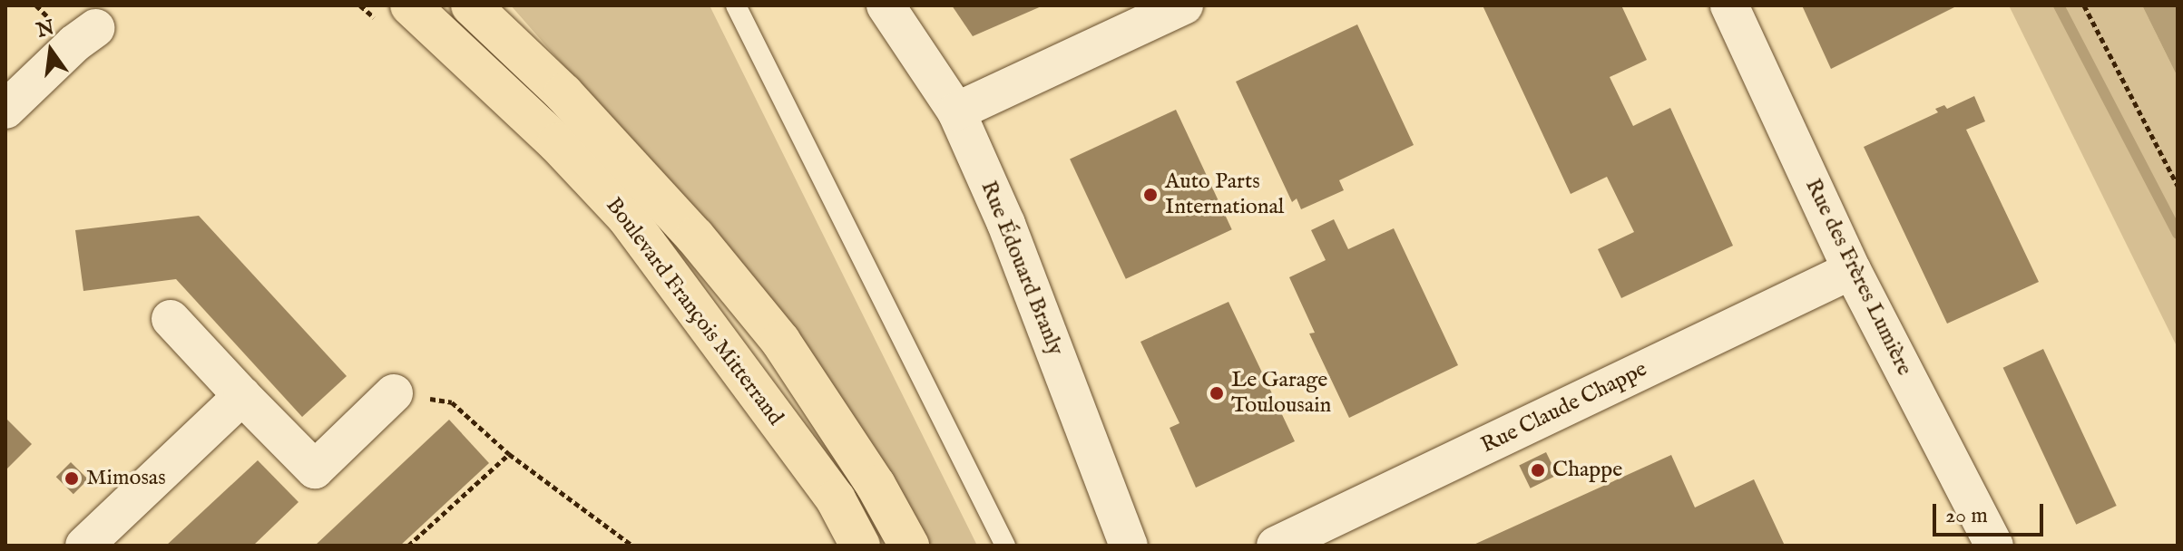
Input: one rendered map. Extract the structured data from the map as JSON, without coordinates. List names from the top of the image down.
{
  "streets": {
    "main road": ["Boulevard François Mitterrand"],
    "street": ["Rue Édouard Branly", "Rue des Frères Lumière", "Rue Claude Chappe"]
  },
  "crossings": [
    ["Rue des Frères Lumière", "Rue Claude Chappe"]
  ],
  "places": [
    "Auto Parts International",
    "Le Garage Toulousain",
    "Chappe",
    "Mimosas"
  ],
  "scale_bar": "20 m",
  "north": "top"
}
